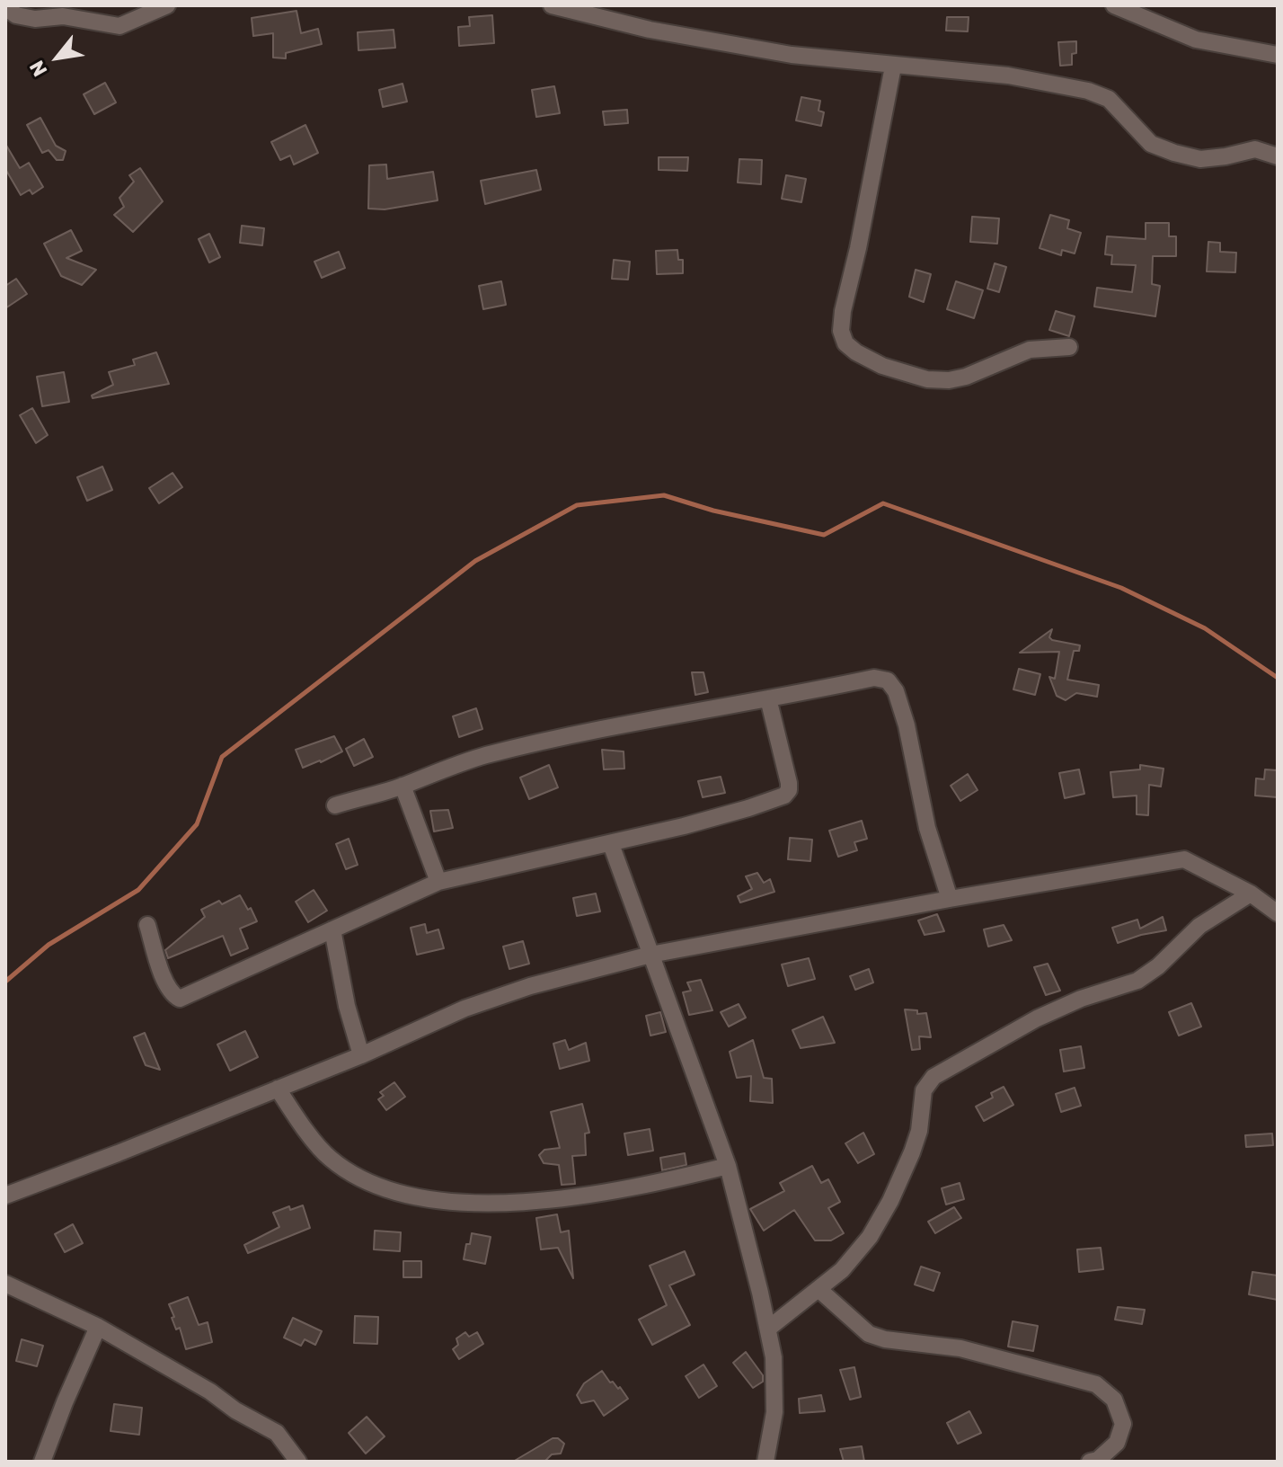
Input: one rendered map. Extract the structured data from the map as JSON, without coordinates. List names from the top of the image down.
{
  "north": "bottom left"
}
